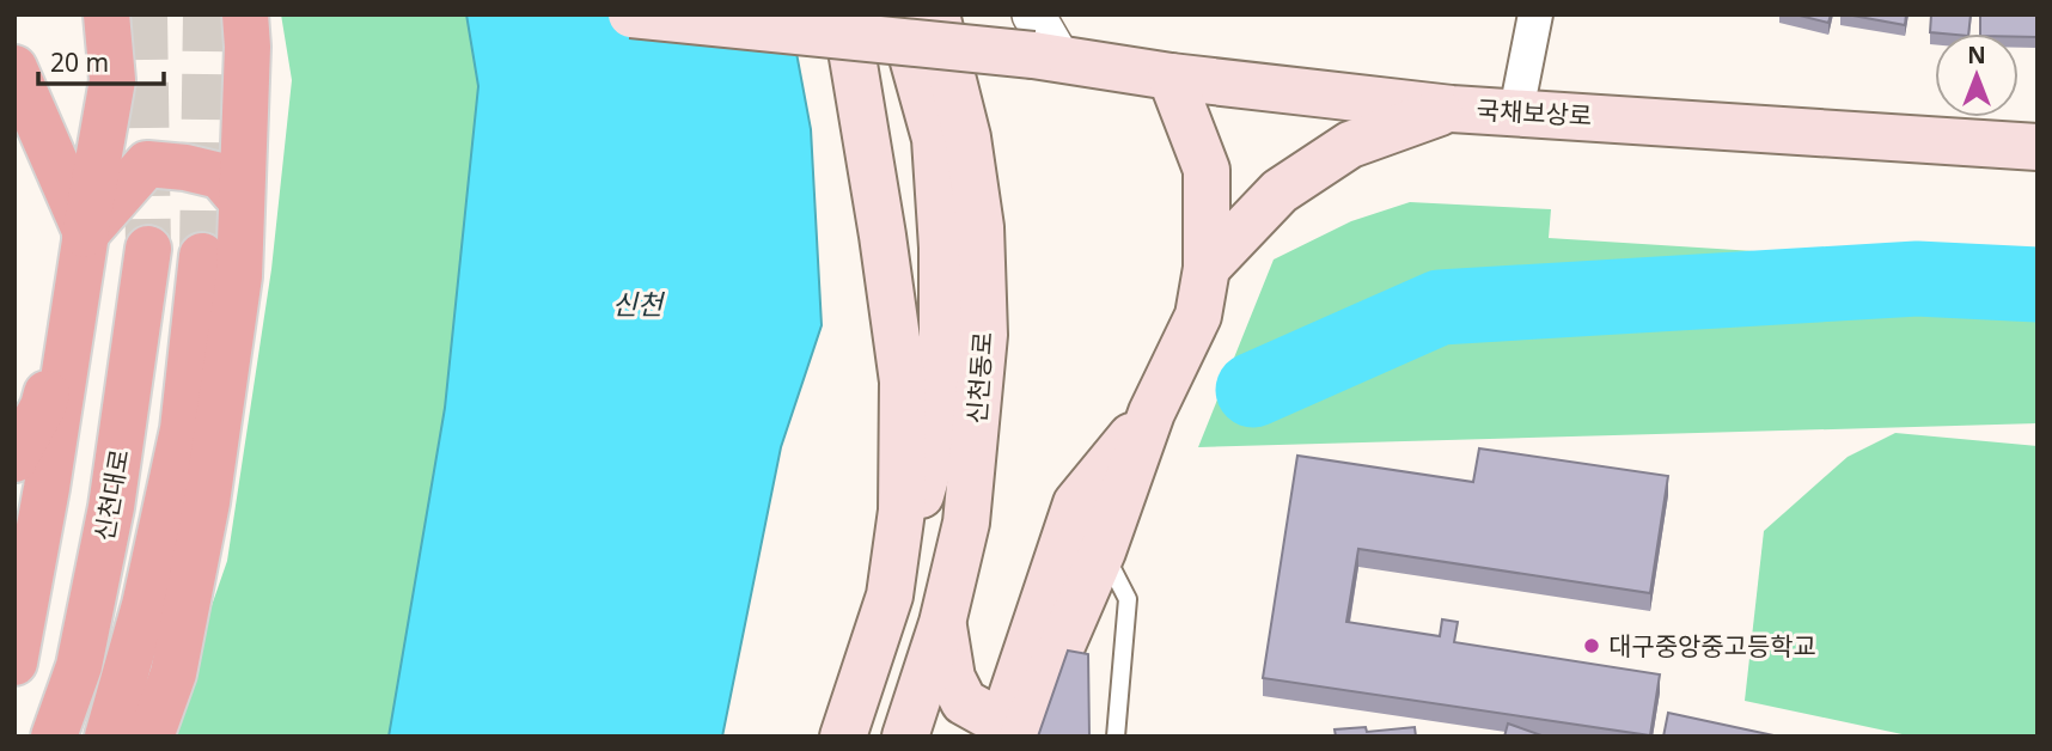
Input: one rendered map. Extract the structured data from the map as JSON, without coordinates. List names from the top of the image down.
{
  "streets": {
    "highway": ["신천대로"],
    "main road": ["국채보상로", "신천동로"]
  },
  "water": ["신천"],
  "places": ["대구중앙중고등학교"],
  "scale_bar": "20 m",
  "north": "top"
}
